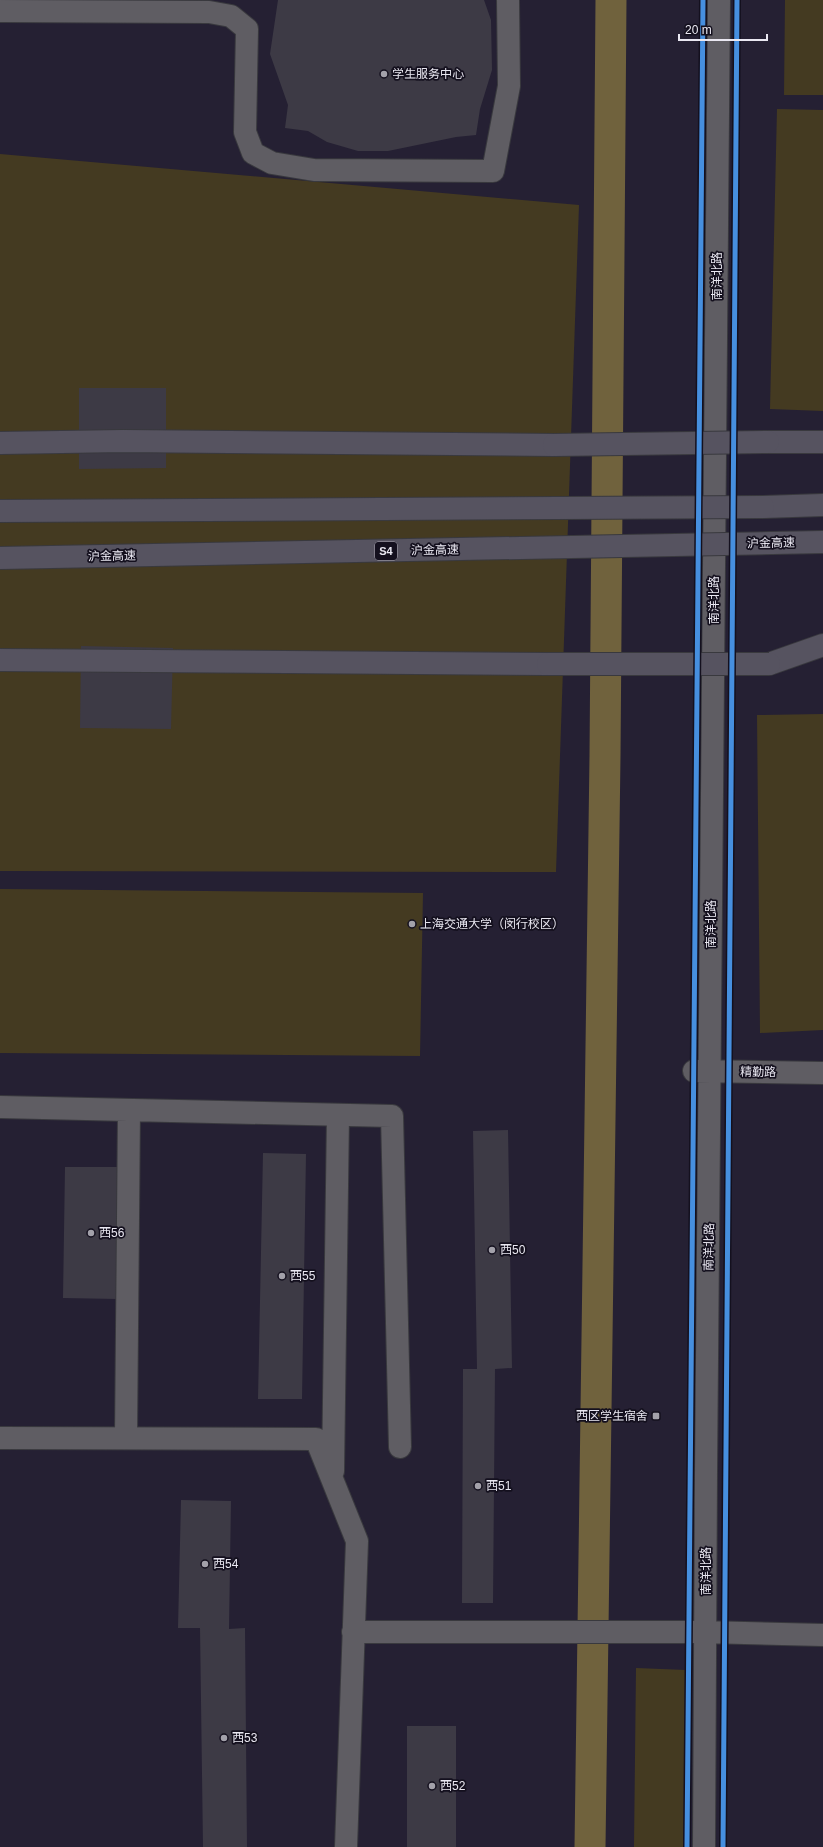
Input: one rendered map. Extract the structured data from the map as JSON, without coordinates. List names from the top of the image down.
{
  "streets": {
    "highway": ["沪金高速", "S4"],
    "lane": ["南洋北路", "精勤路"]
  },
  "crossings": [
    ["南洋北路", "精勤路"]
  ],
  "places": {
    "other": [
      "学生服务中心",
      "上海交通大学（闵行校区）",
      "西56",
      "西50",
      "西55",
      "西51",
      "西54",
      "西53",
      "西52"
    ],
    "transit": ["西区学生宿舍"]
  },
  "scale_bar": "20 m"
}
